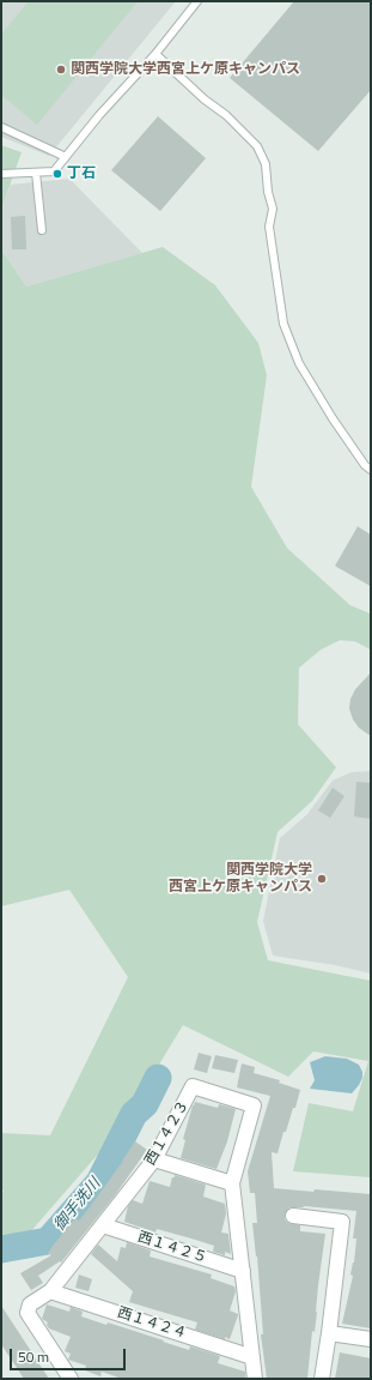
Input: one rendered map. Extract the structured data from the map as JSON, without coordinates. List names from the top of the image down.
{
  "streets": {
    "street": ["西１４２３", "西１４２５", "西１４２４"]
  },
  "crossings": [
    ["西１４２３", "西１４２５"],
    ["西１４２３", "西１４２４"]
  ],
  "water": ["御手洗川"],
  "places": ["関西学院大学西宮上ケ原キャンパス", "丁石", "関西学院大学 西宮上ケ原キャンパス"],
  "scale_bar": "50 m"
}
